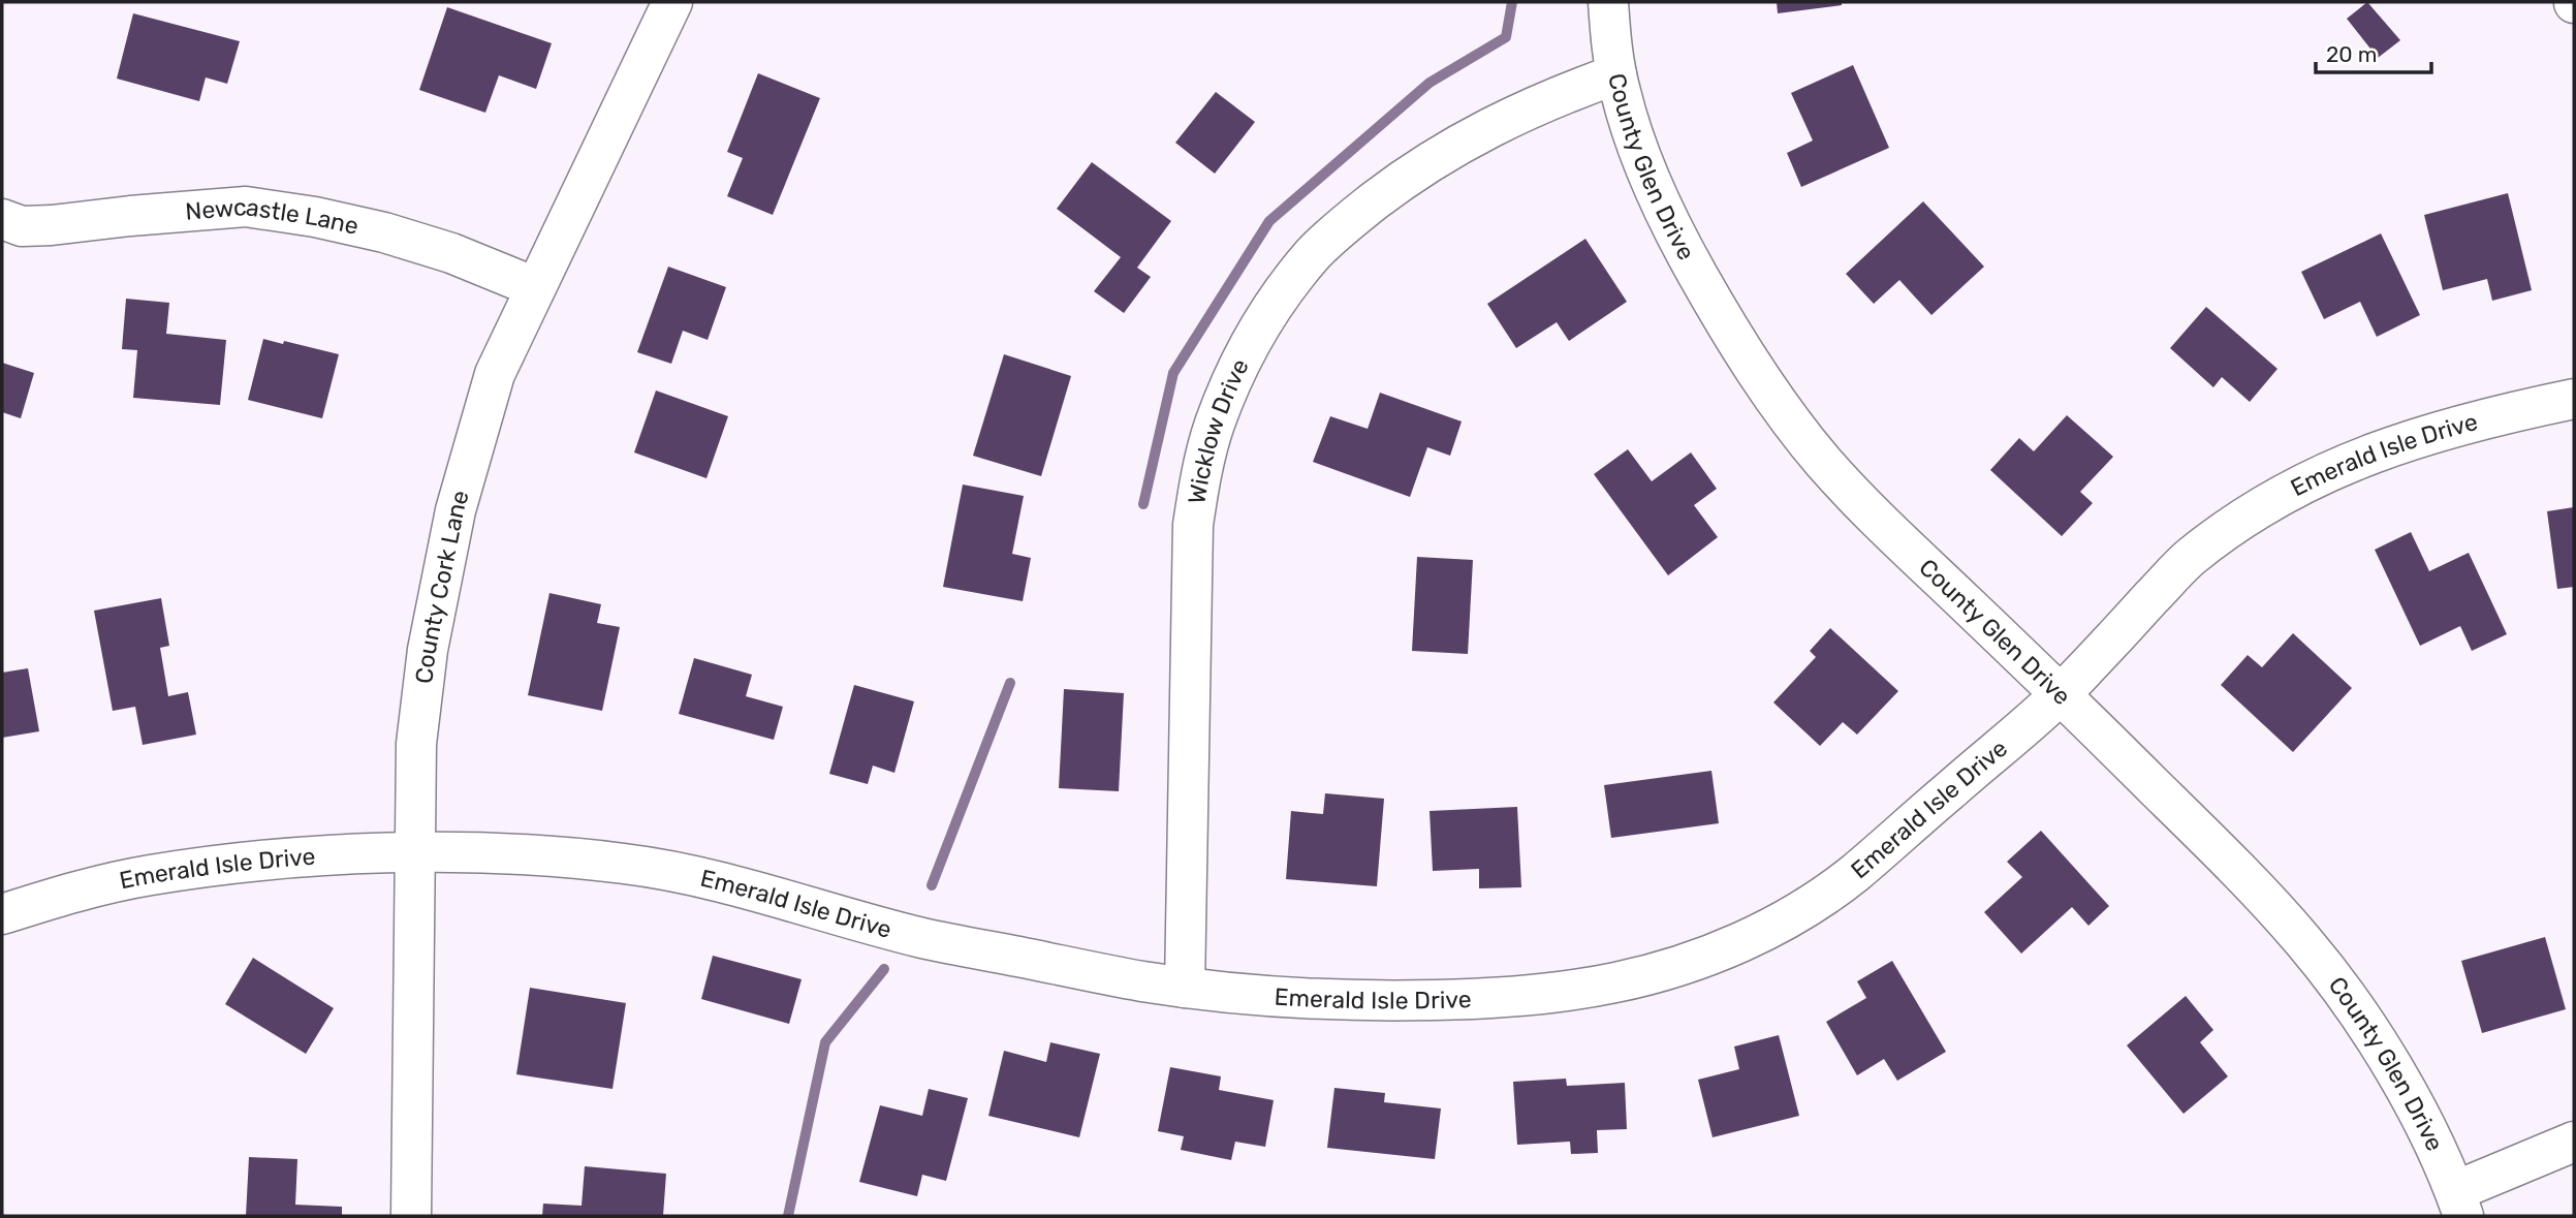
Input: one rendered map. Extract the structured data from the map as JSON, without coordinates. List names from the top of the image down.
{
  "streets": {
    "street": [
      "County Glen Drive",
      "Newcastle Lane",
      "Wicklow Drive",
      "Emerald Isle Drive",
      "County Cork Lane"
    ]
  },
  "crossings": [
    ["County Glen Drive", "Wicklow Drive"],
    ["County Glen Drive", "Emerald Isle Drive"],
    ["Newcastle Lane", "County Cork Lane"],
    ["Wicklow Drive", "Emerald Isle Drive"],
    ["Emerald Isle Drive", "County Cork Lane"]
  ],
  "scale_bar": "20 m"
}
